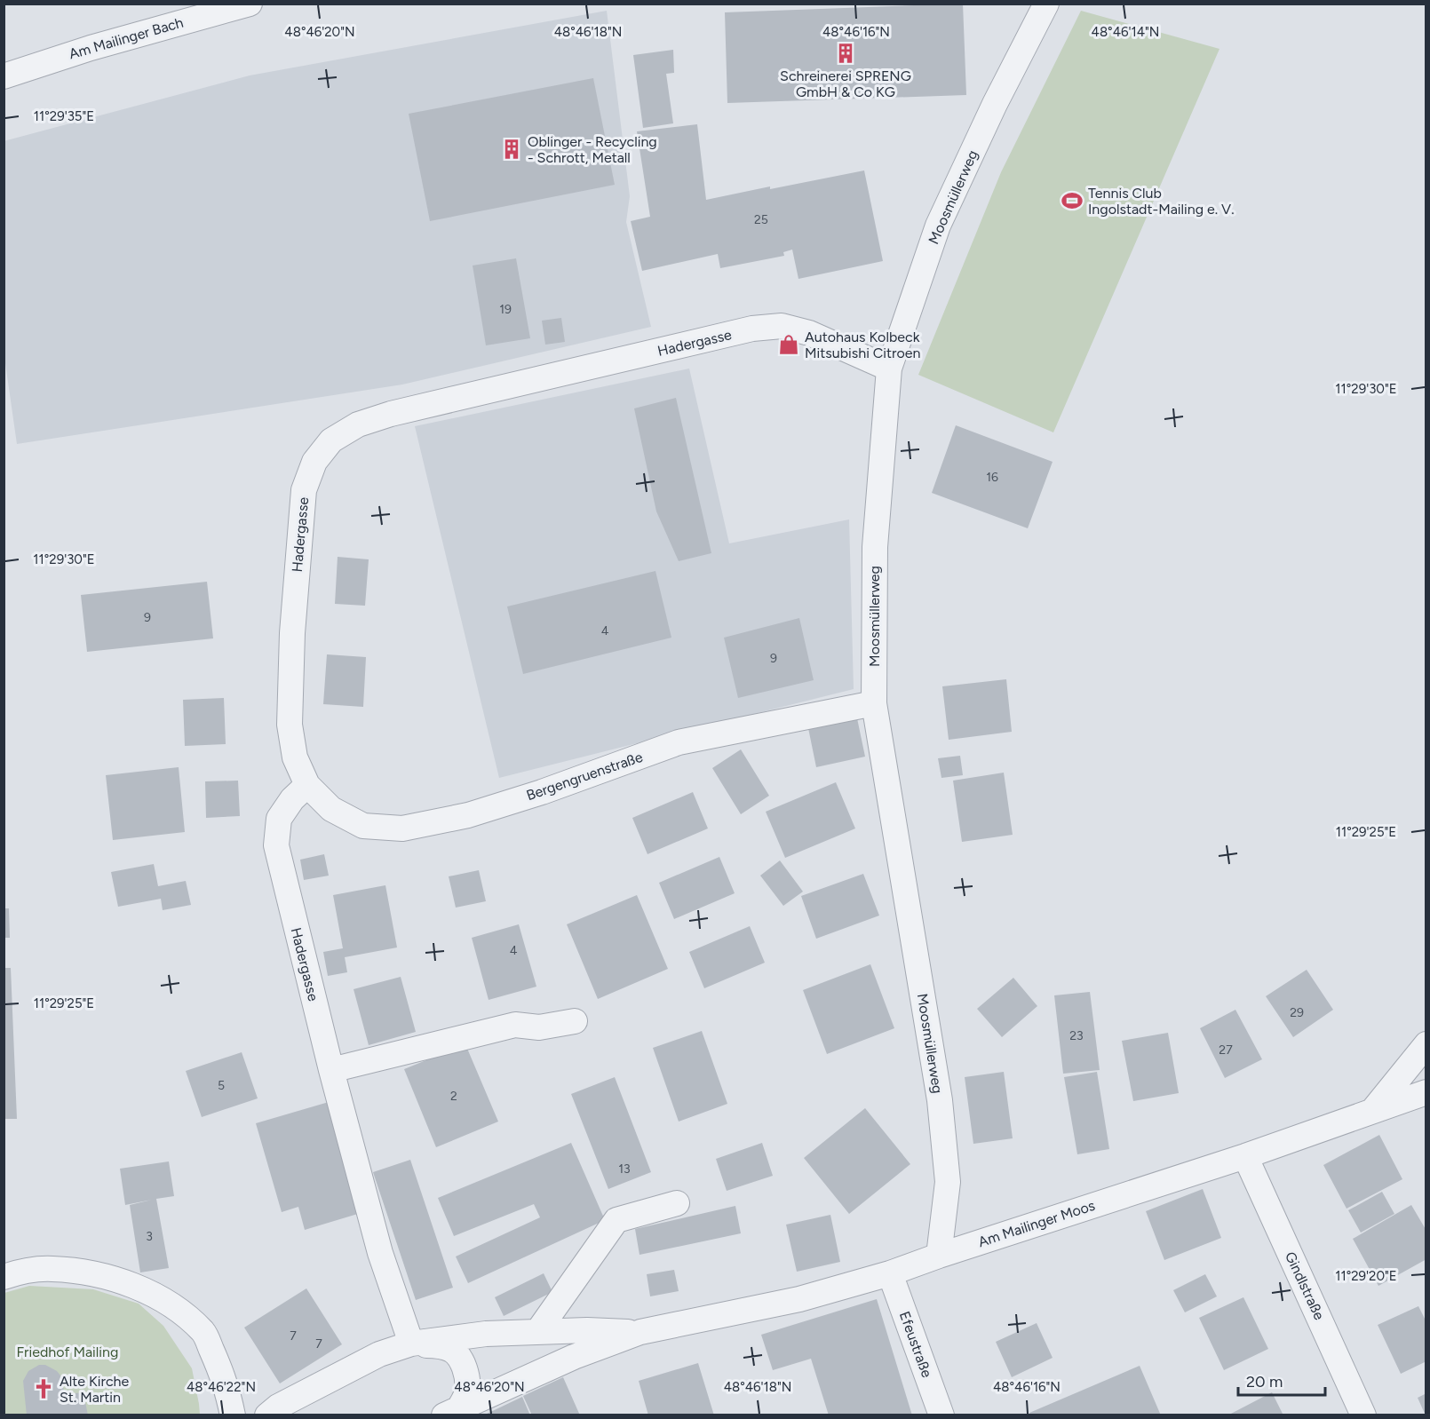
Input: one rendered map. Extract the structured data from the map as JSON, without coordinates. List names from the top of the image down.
{
  "streets": {
    "street": [
      "Am Mailinger Bach",
      "Moosmüllerweg",
      "Hadergasse",
      "Bergengruenstraße",
      "Am Mailinger Moos",
      "Gindlstraße",
      "Efeustraße"
    ]
  },
  "crossings": [
    ["Moosmüllerweg", "Hadergasse"],
    ["Moosmüllerweg", "Bergengruenstraße"],
    ["Moosmüllerweg", "Am Mailinger Moos"],
    ["Hadergasse", "Bergengruenstraße"],
    ["Hadergasse", "Am Mailinger Moos"],
    ["Am Mailinger Moos", "Gindlstraße"],
    ["Am Mailinger Moos", "Efeustraße"]
  ],
  "parks": ["Friedhof Mailing"],
  "places": {
    "building": ["Schreinerei SPRENG GmbH & Co KG", "Oblinger - Recycling - Schrott, Metall"],
    "sports": ["Tennis Club Ingolstadt-Mailing e. V."],
    "shop": ["Autohaus Kolbeck Mitsubishi Citroen"],
    "church": ["Alte Kirche St. Martin"]
  },
  "house_numbers": [
    "25",
    "19",
    "16",
    "9",
    "4",
    "9",
    "4",
    "29",
    "23",
    "27",
    "5",
    "2",
    "13",
    "3",
    "7",
    "7"
  ],
  "scale_bar": "20 m",
  "coordinates": [
    "48°46'20\"N",
    "48°46'18\"N",
    "48°46'16\"N",
    "48°46'14\"N",
    "11°29'35\"E",
    "11°29'30\"E",
    "11°29'25\"E",
    "11°29'20\"E",
    "48°46'22\"N"
  ]
}
